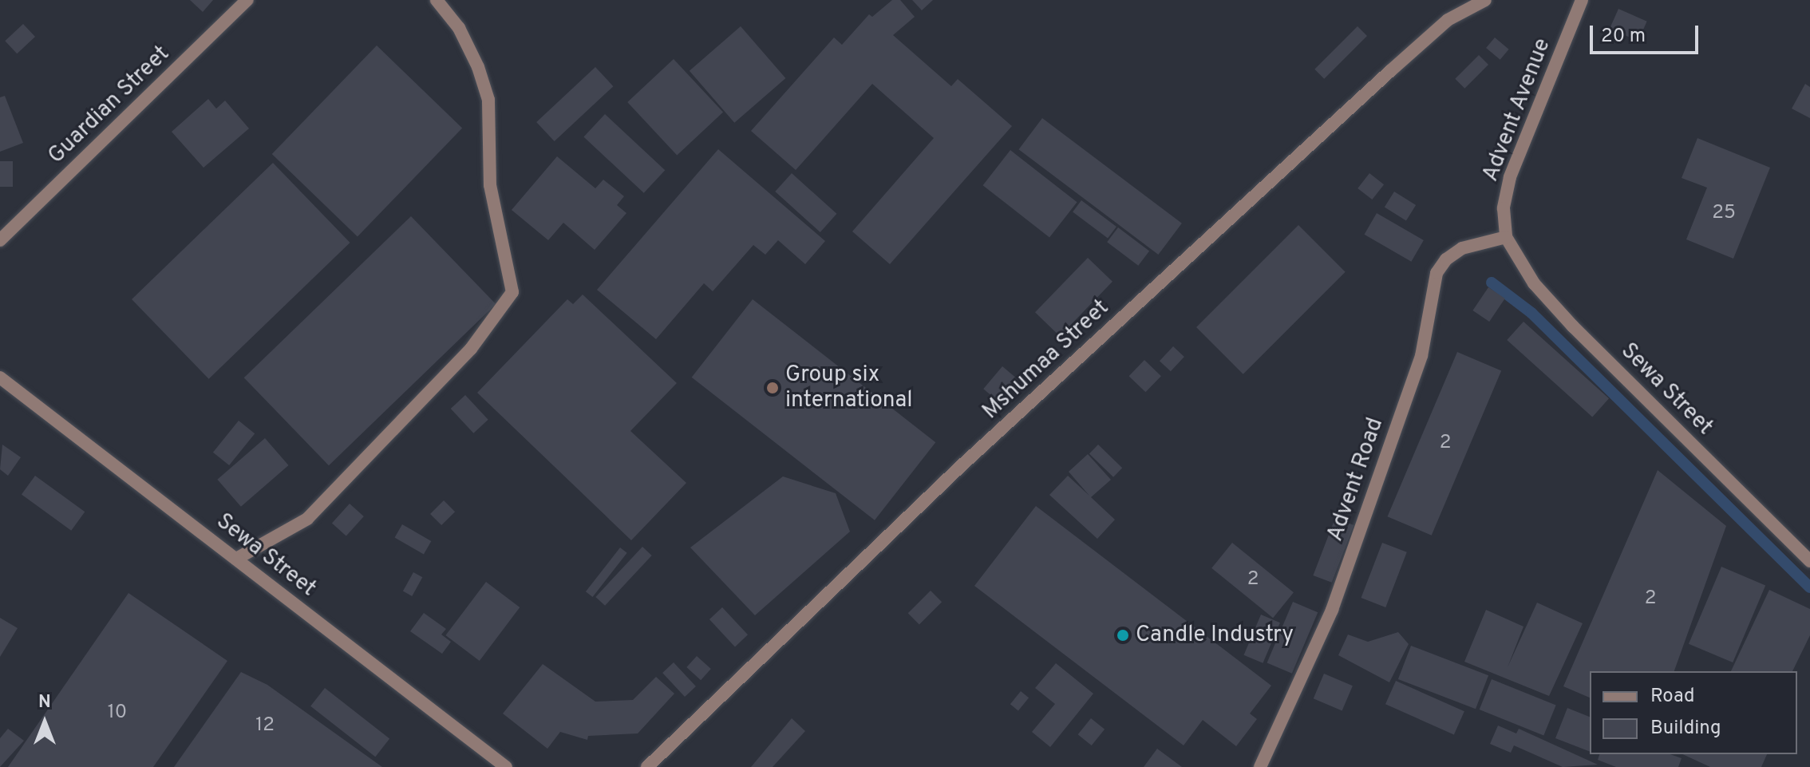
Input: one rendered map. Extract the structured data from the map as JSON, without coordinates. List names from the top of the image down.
{
  "streets": {
    "street": [
      "Guardian Street",
      "Advent Avenue",
      "Mshumaa Street",
      "Sewa Street",
      "Advent Road"
    ]
  },
  "crossings": [
    ["Advent Avenue", "Sewa Street"],
    ["Advent Avenue", "Advent Road"],
    ["Sewa Street", "Advent Road"]
  ],
  "places": ["Group six international", "Candle Industry"],
  "house_numbers": [
    "25",
    "2",
    "2",
    "2",
    "10",
    "12"
  ],
  "legend": ["Road", "Building"],
  "scale_bar": "20 m",
  "north": "top"
}
